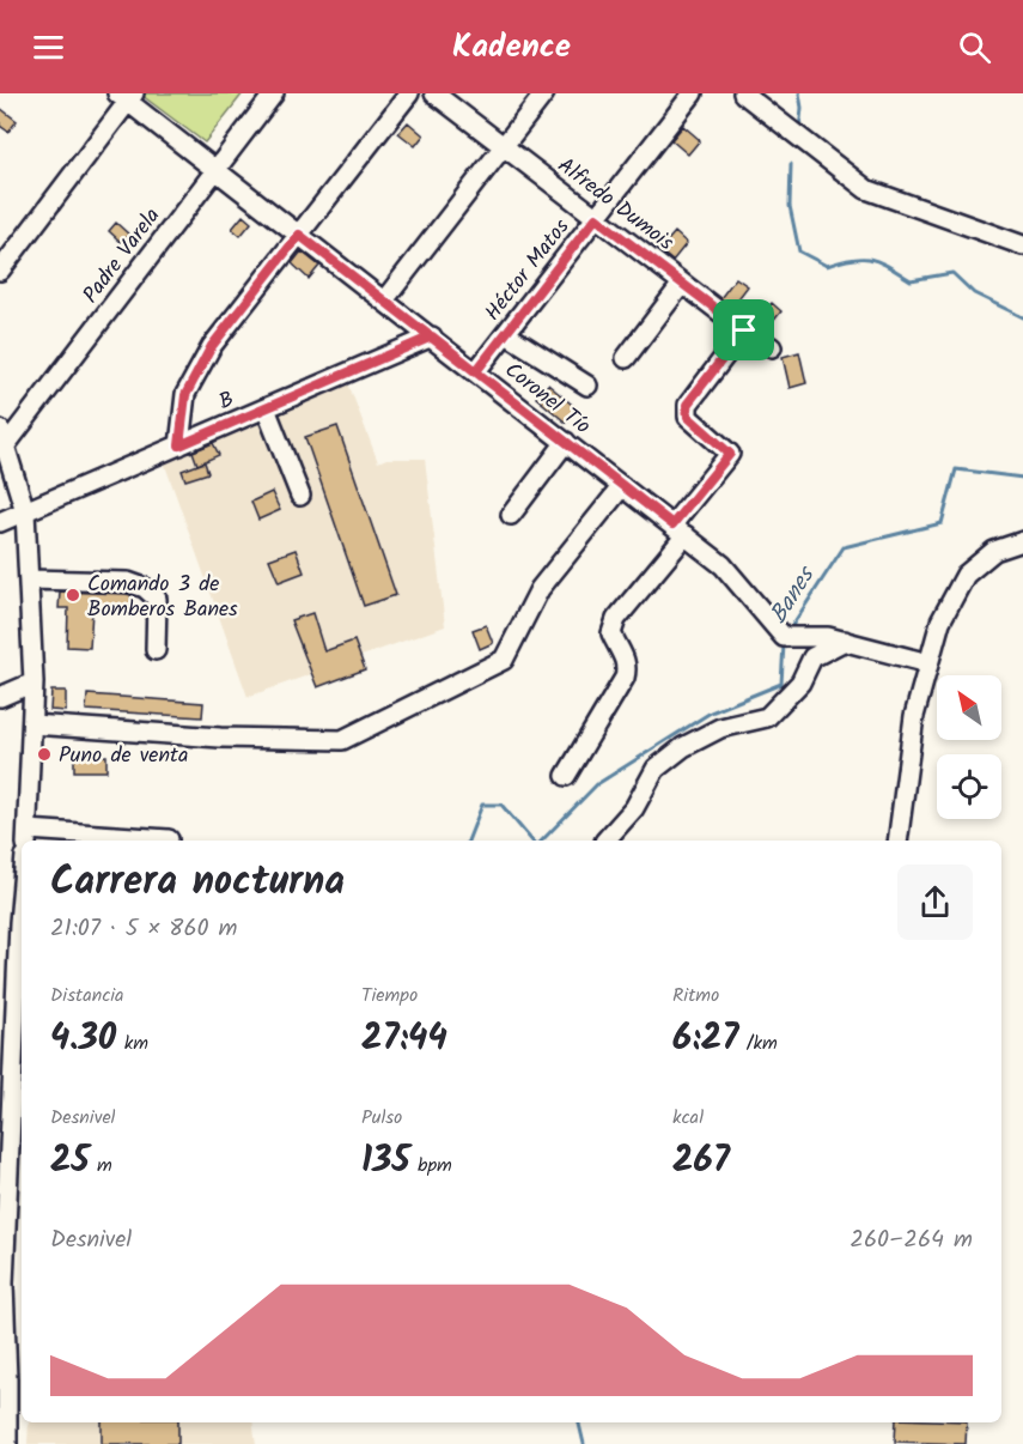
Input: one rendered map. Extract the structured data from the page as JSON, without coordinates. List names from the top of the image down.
{
  "streets": {
    "street": [
      "Alfredo Dumois",
      "Padre Varela",
      "Héctor Matos",
      "Coronel Tío",
      "B"
    ]
  },
  "crossings": [
    ["Alfredo Dumois", "Héctor Matos"],
    ["Padre Varela", "Coronel Tío"],
    ["Héctor Matos", "Coronel Tío"],
    ["Coronel Tío", "B"]
  ],
  "water": ["Banes"],
  "places": ["Comando 3 de Bomberos Banes", "Puno de venta"],
  "north": "top left",
  "page": {
    "header": "Kadence",
    "heading": ["Carrera nocturna", "21:07 · 5 × 860 m"],
    "stats": [
      ["Distancia", "4.30 km"],
      ["Tiempo", "27:44"],
      ["Ritmo", "6:27 /km"],
      ["Desnivel", "25 m"],
      ["Pulso", "135 bpm"],
      ["kcal", "267"]
    ],
    "chart": ["Desnivel", "260–264 m"]
  }
}
